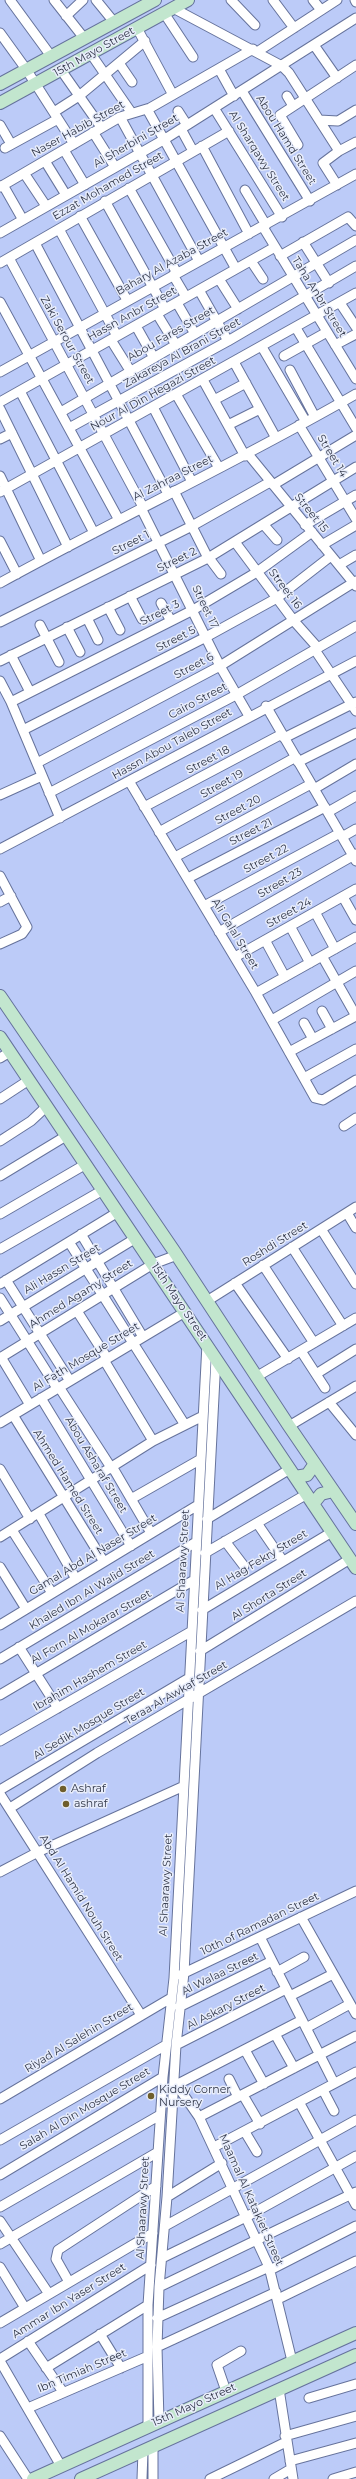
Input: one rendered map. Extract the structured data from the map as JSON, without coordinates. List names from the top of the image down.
{
  "streets": {
    "main road": ["15th Mayo Street"],
    "street": [
      "Naser Habib Street",
      "Abou Hamd Street",
      "Al Sherbini Street",
      "Al Sharqawy Street",
      "Ezzat Mohamed Street",
      "Bahary Al Azaba Street",
      "Taha Anbr Street",
      "Hassn Anbr Street",
      "Abou Fares Street",
      "Zaki Serour Street",
      "Zakareya Al Brani Street",
      "Nour Al Din Hegazi Street",
      "Street 14",
      "Al Zahraa Street",
      "Street 15",
      "Street 1",
      "Street 2",
      "Street 16",
      "Street 17",
      "Street 3",
      "Street 5",
      "Street 6",
      "Cairo Street",
      "Hassn Abou Taleb Street",
      "Street 18",
      "Street 19",
      "Street 20",
      "Street 21",
      "Street 22",
      "Street 23",
      "Street 24",
      "Ali Galal Street",
      "Roshdi Street",
      "Ali Hassn Street",
      "Ahmed Agamy Street",
      "Al Fath Mosque Street",
      "Abou Asharaf Street",
      "Ahmed Hamed Street",
      "Gamal Abd Al Naser Street",
      "Al Hag Fekry Street",
      "Al Shaarawy Street",
      "Khaled Ibn Al Walid Street",
      "Al Shorta Street",
      "Al Forn Al Mokarar Street",
      "Ibrahim Hashem Street",
      "Teraa Al Awkaf Street",
      "Al Sedik Mosque Street",
      "Abd Al Hamid Nouh Street",
      "10th of Ramadan Street",
      "Al Walaa Street",
      "Al Askary Street",
      "Riyad Al Salehin Street",
      "Salah Al Din Mosque Street",
      "Maamal Al Katakiet Street",
      "Ammar Ibn Yaser Street",
      "Ibn Timiah Street"
    ]
  },
  "crossings": [
    ["15th Mayo Street", "Ali Hassn Street"],
    ["15th Mayo Street", "Ahmed Agamy Street"],
    ["15th Mayo Street", "Al Fath Mosque Street"],
    ["15th Mayo Street", "Al Hag Fekry Street"],
    ["15th Mayo Street", "Al Shaarawy Street"],
    ["15th Mayo Street", "Al Shorta Street"],
    ["15th Mayo Street", "Maamal Al Katakiet Street"],
    ["Naser Habib Street", "Abou Hamd Street"],
    ["Abou Hamd Street", "Al Sherbini Street"],
    ["Abou Hamd Street", "Bahary Al Azaba Street"],
    ["Al Sherbini Street", "Al Sharqawy Street"],
    ["Al Sharqawy Street", "Ezzat Mohamed Street"],
    ["Al Sharqawy Street", "Bahary Al Azaba Street"],
    ["Ezzat Mohamed Street", "Zaki Serour Street"],
    ["Bahary Al Azaba Street", "Taha Anbr Street"],
    ["Bahary Al Azaba Street", "Zaki Serour Street"],
    ["Taha Anbr Street", "Hassn Anbr Street"],
    ["Taha Anbr Street", "Abou Fares Street"],
    ["Taha Anbr Street", "Zakareya Al Brani Street"],
    ["Taha Anbr Street", "Nour Al Din Hegazi Street"],
    ["Hassn Anbr Street", "Zaki Serour Street"],
    ["Abou Fares Street", "Zaki Serour Street"],
    ["Zaki Serour Street", "Zakareya Al Brani Street"],
    ["Zaki Serour Street", "Nour Al Din Hegazi Street"],
    ["Zaki Serour Street", "Al Zahraa Street"],
    ["Zaki Serour Street", "Street 17"],
    ["Nour Al Din Hegazi Street", "Street 14"],
    ["Nour Al Din Hegazi Street", "Street 15"],
    ["Street 14", "Al Zahraa Street"],
    ["Street 14", "Street 1"],
    ["Street 14", "Street 2"],
    ["Al Zahraa Street", "Street 15"],
    ["Al Zahraa Street", "Street 17"],
    ["Street 15", "Street 1"],
    ["Street 15", "Street 2"],
    ["Street 15", "Street 3"],
    ["Street 15", "Street 5"],
    ["Street 15", "Street 6"],
    ["Street 1", "Street 17"],
    ["Street 2", "Street 16"],
    ["Street 2", "Street 17"],
    ["Street 16", "Street 3"],
    ["Street 16", "Street 5"],
    ["Street 16", "Street 6"],
    ["Street 16", "Cairo Street"],
    ["Street 16", "Hassn Abou Taleb Street"],
    ["Street 16", "Street 18"],
    ["Street 17", "Street 3"],
    ["Street 17", "Street 5"],
    ["Street 17", "Street 6"],
    ["Street 17", "Cairo Street"],
    ["Street 17", "Hassn Abou Taleb Street"],
    ["Hassn Abou Taleb Street", "Ali Galal Street"],
    ["Street 18", "Ali Galal Street"],
    ["Street 19", "Ali Galal Street"],
    ["Street 20", "Ali Galal Street"],
    ["Street 21", "Ali Galal Street"],
    ["Street 22", "Ali Galal Street"],
    ["Street 23", "Ali Galal Street"],
    ["Street 24", "Ali Galal Street"],
    ["Al Fath Mosque Street", "Abou Asharaf Street"],
    ["Al Fath Mosque Street", "Ahmed Hamed Street"],
    ["Abou Asharaf Street", "Gamal Abd Al Naser Street"],
    ["Ahmed Hamed Street", "Gamal Abd Al Naser Street"],
    ["Gamal Abd Al Naser Street", "Al Shaarawy Street"],
    ["Al Hag Fekry Street", "Al Shaarawy Street"],
    ["Al Shaarawy Street", "Khaled Ibn Al Walid Street"],
    ["Al Shaarawy Street", "Al Shorta Street"],
    ["Al Shaarawy Street", "Al Forn Al Mokarar Street"],
    ["Al Shaarawy Street", "Ibrahim Hashem Street"],
    ["Al Shaarawy Street", "Teraa Al Awkaf Street"],
    ["Al Shaarawy Street", "Al Sedik Mosque Street"],
    ["Al Shaarawy Street", "10th of Ramadan Street"],
    ["Al Shaarawy Street", "Al Walaa Street"],
    ["Al Shaarawy Street", "Al Askary Street"],
    ["Al Shaarawy Street", "Riyad Al Salehin Street"],
    ["Al Shaarawy Street", "Salah Al Din Mosque Street"],
    ["Al Shaarawy Street", "Maamal Al Katakiet Street"],
    ["Al Shaarawy Street", "Ammar Ibn Yaser Street"],
    ["Al Shaarawy Street", "Ibn Timiah Street"],
    ["Teraa Al Awkaf Street", "Abd Al Hamid Nouh Street"],
    ["Abd Al Hamid Nouh Street", "Riyad Al Salehin Street"]
  ],
  "places": ["Ashraf", "ashraf", "Kiddy Corner Nursery"]
}
